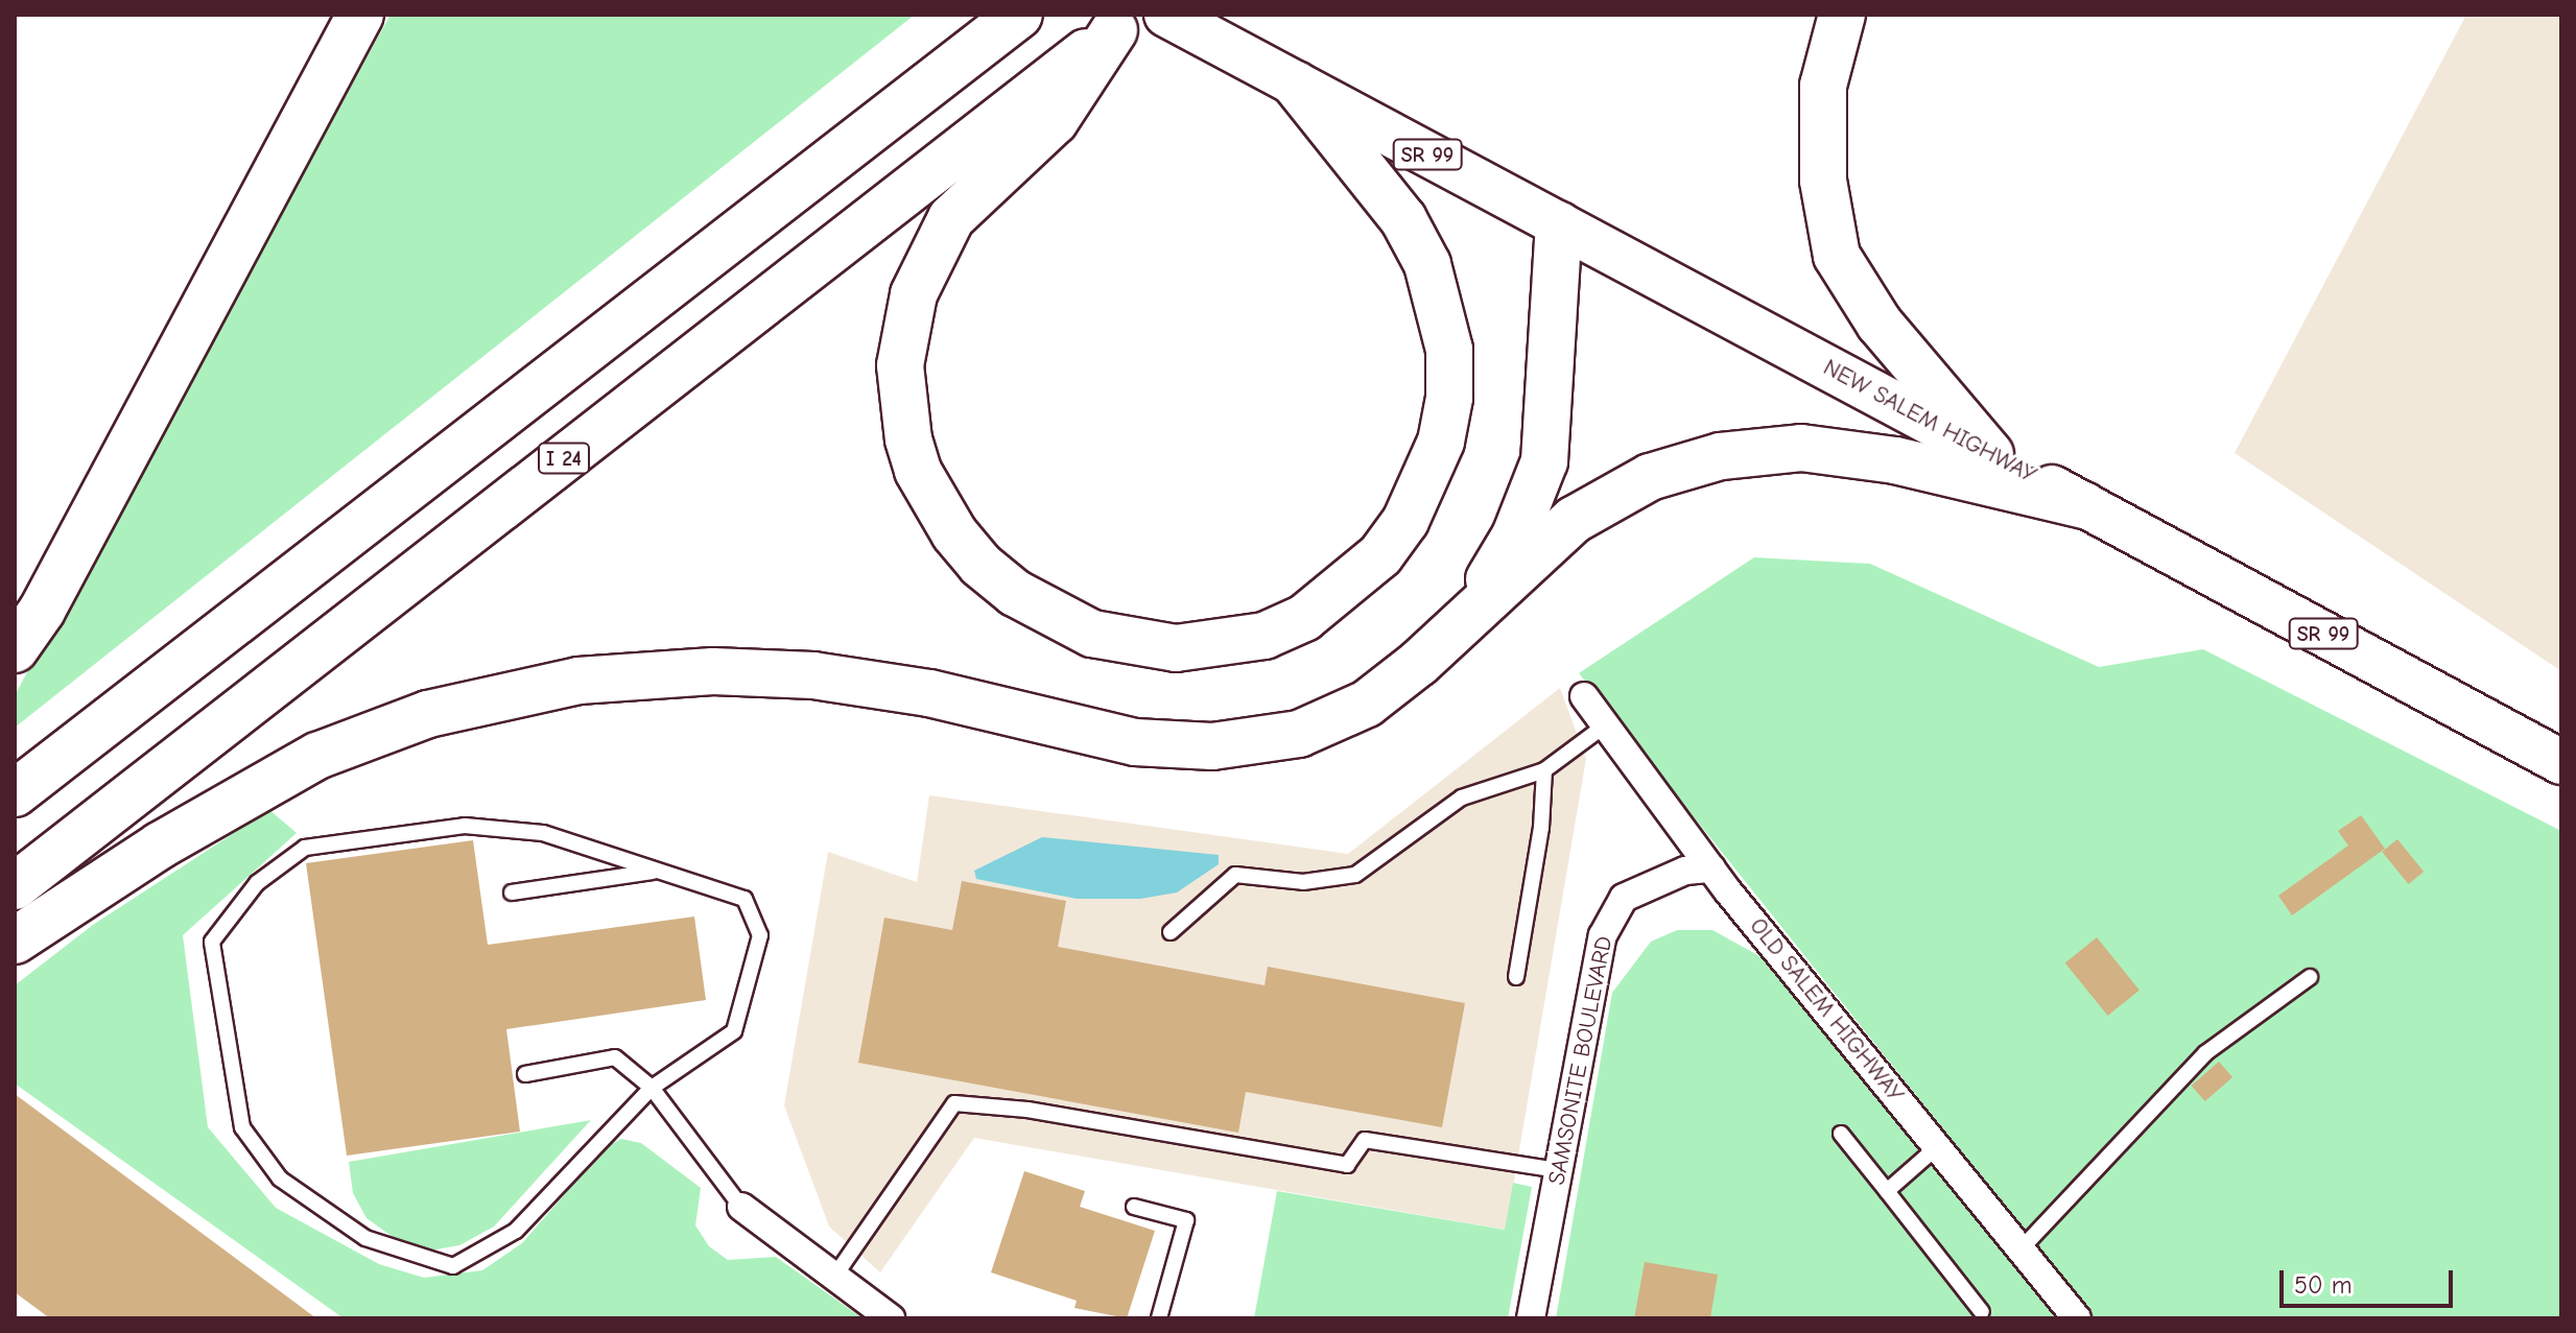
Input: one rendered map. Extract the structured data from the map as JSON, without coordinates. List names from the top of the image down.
{
  "streets": {
    "highway": ["I 24"],
    "main road": ["SR 99", "NEW SALEM HIGHWAY"],
    "street": ["OLD SALEM HIGHWAY", "SAMSONITE BOULEVARD"]
  },
  "crossings": [
    ["OLD SALEM HIGHWAY", "SAMSONITE BOULEVARD"]
  ],
  "scale_bar": "50 m"
}
